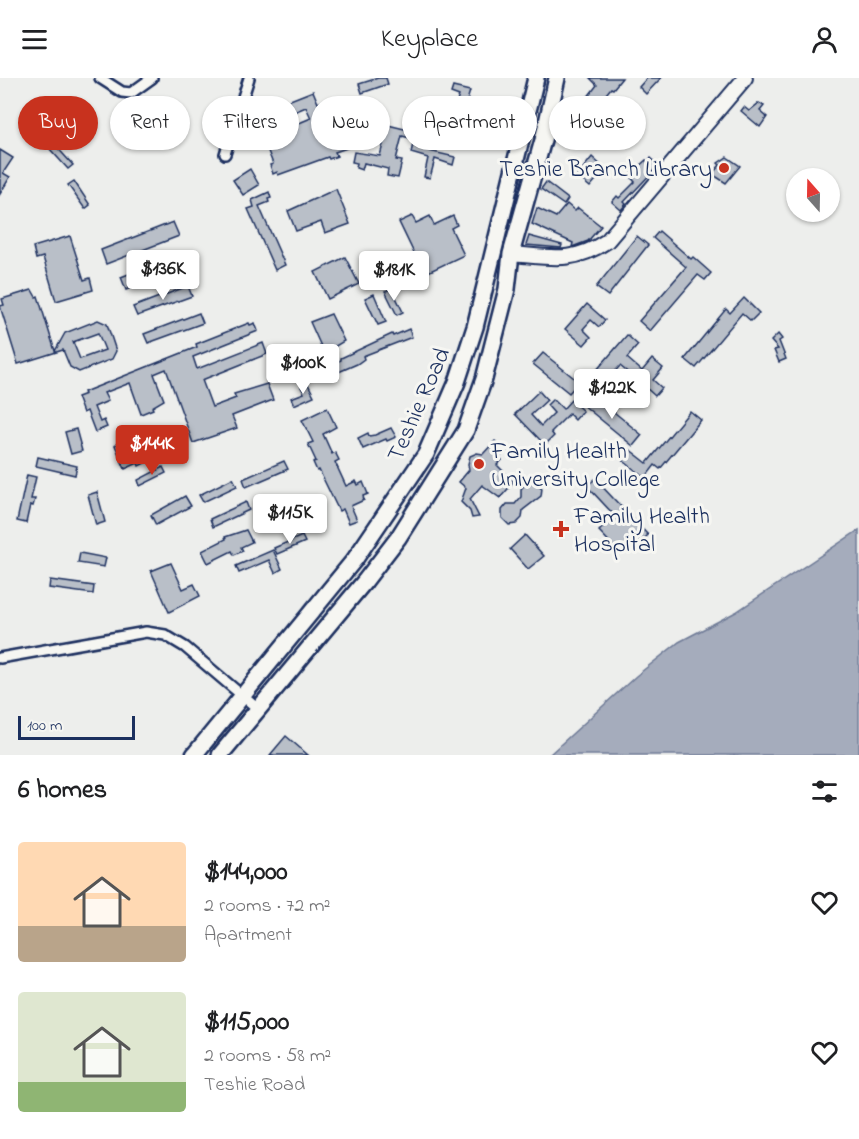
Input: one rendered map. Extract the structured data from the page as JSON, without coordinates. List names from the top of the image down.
{
  "streets": {
    "main road": ["Teshie Road"]
  },
  "places": {
    "other": ["Teshie Branch Library", "Family Health University College"],
    "health": ["Family Health Hospital"]
  },
  "scale_bar": "100 m",
  "north": "top",
  "page": {
    "header": "Keyplace",
    "chip": [
      "Buy",
      "Rent",
      "Filters",
      "New",
      "Apartment",
      "House"
    ],
    "price": [
      "$136K",
      "$181K",
      "$100K",
      "$122K",
      "$144K",
      "$115K"
    ],
    "scale": "100 m",
    "heading": "6 homes",
    "list": [
      {
        "name": "$144,000",
        "note": "2 rooms · 72 m² · Apartment"
      },
      {
        "name": "$115,000",
        "note": "2 rooms · 58 m² · Teshie Road"
      }
    ]
  }
}
